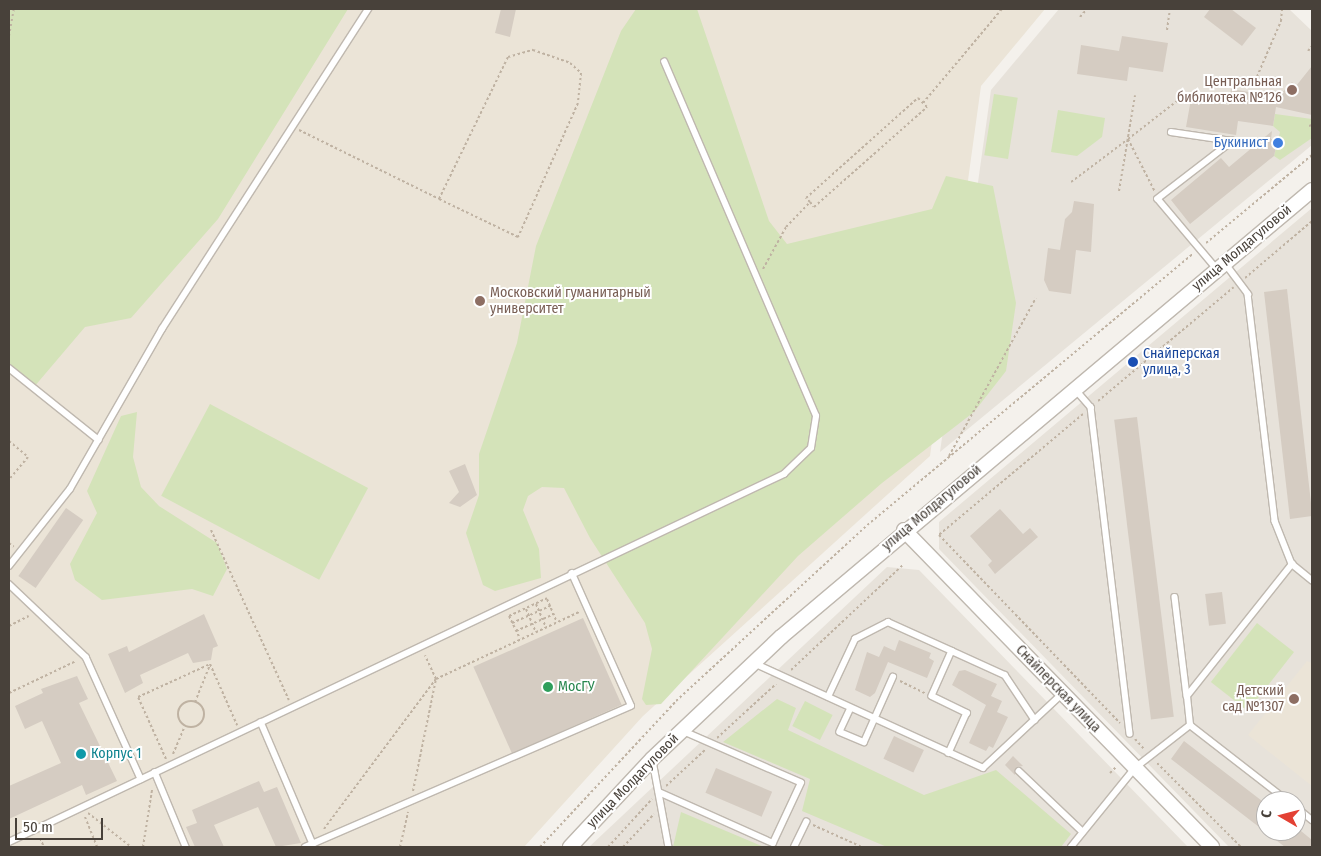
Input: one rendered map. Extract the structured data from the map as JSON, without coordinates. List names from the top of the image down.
{
  "streets": {
    "street": ["улица Молдагуловой", "Снайперская улица"]
  },
  "crossings": [
    ["улица Молдагуловой", "Снайперская улица"]
  ],
  "places": [
    "Центральная библиотека №126",
    "Букинист",
    "Московский гуманитарный университет",
    "Снайперская улица, 3",
    "МосГУ",
    "Детский сад №1307",
    "Корпус 1"
  ],
  "scale_bar": "50 m",
  "north": "left"
}
